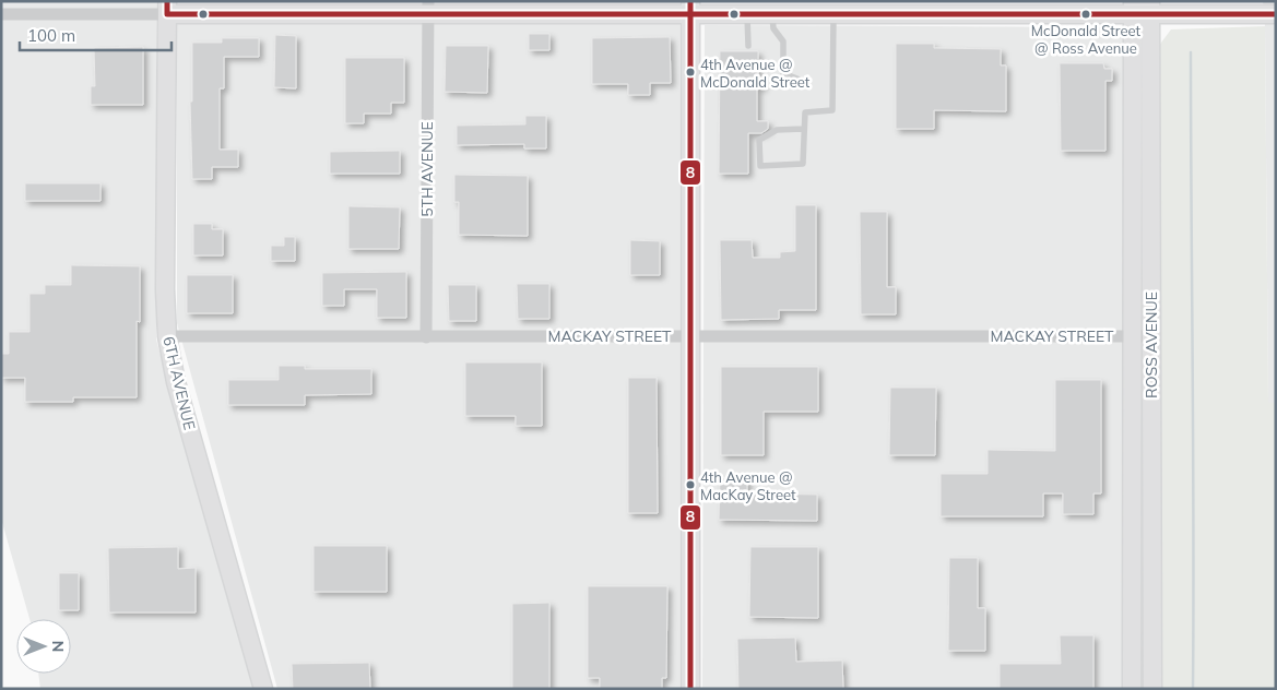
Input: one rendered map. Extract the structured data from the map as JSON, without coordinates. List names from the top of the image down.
{
  "streets": {
    "street": [
      "5TH AVENUE",
      "MACKAY STREET",
      "ROSS AVENUE",
      "6TH AVENUE"
    ]
  },
  "crossings": [
    ["5TH AVENUE", "MACKAY STREET"],
    ["MACKAY STREET", "ROSS AVENUE"],
    ["MACKAY STREET", "6TH AVENUE"]
  ],
  "places": ["McDonald Street @ Ross Avenue", "4th Avenue @ McDonald Street", "4th Avenue @ MacKay Street"],
  "lines": ["transit line 8"],
  "scale_bar": "100 m",
  "north": "right"
}
